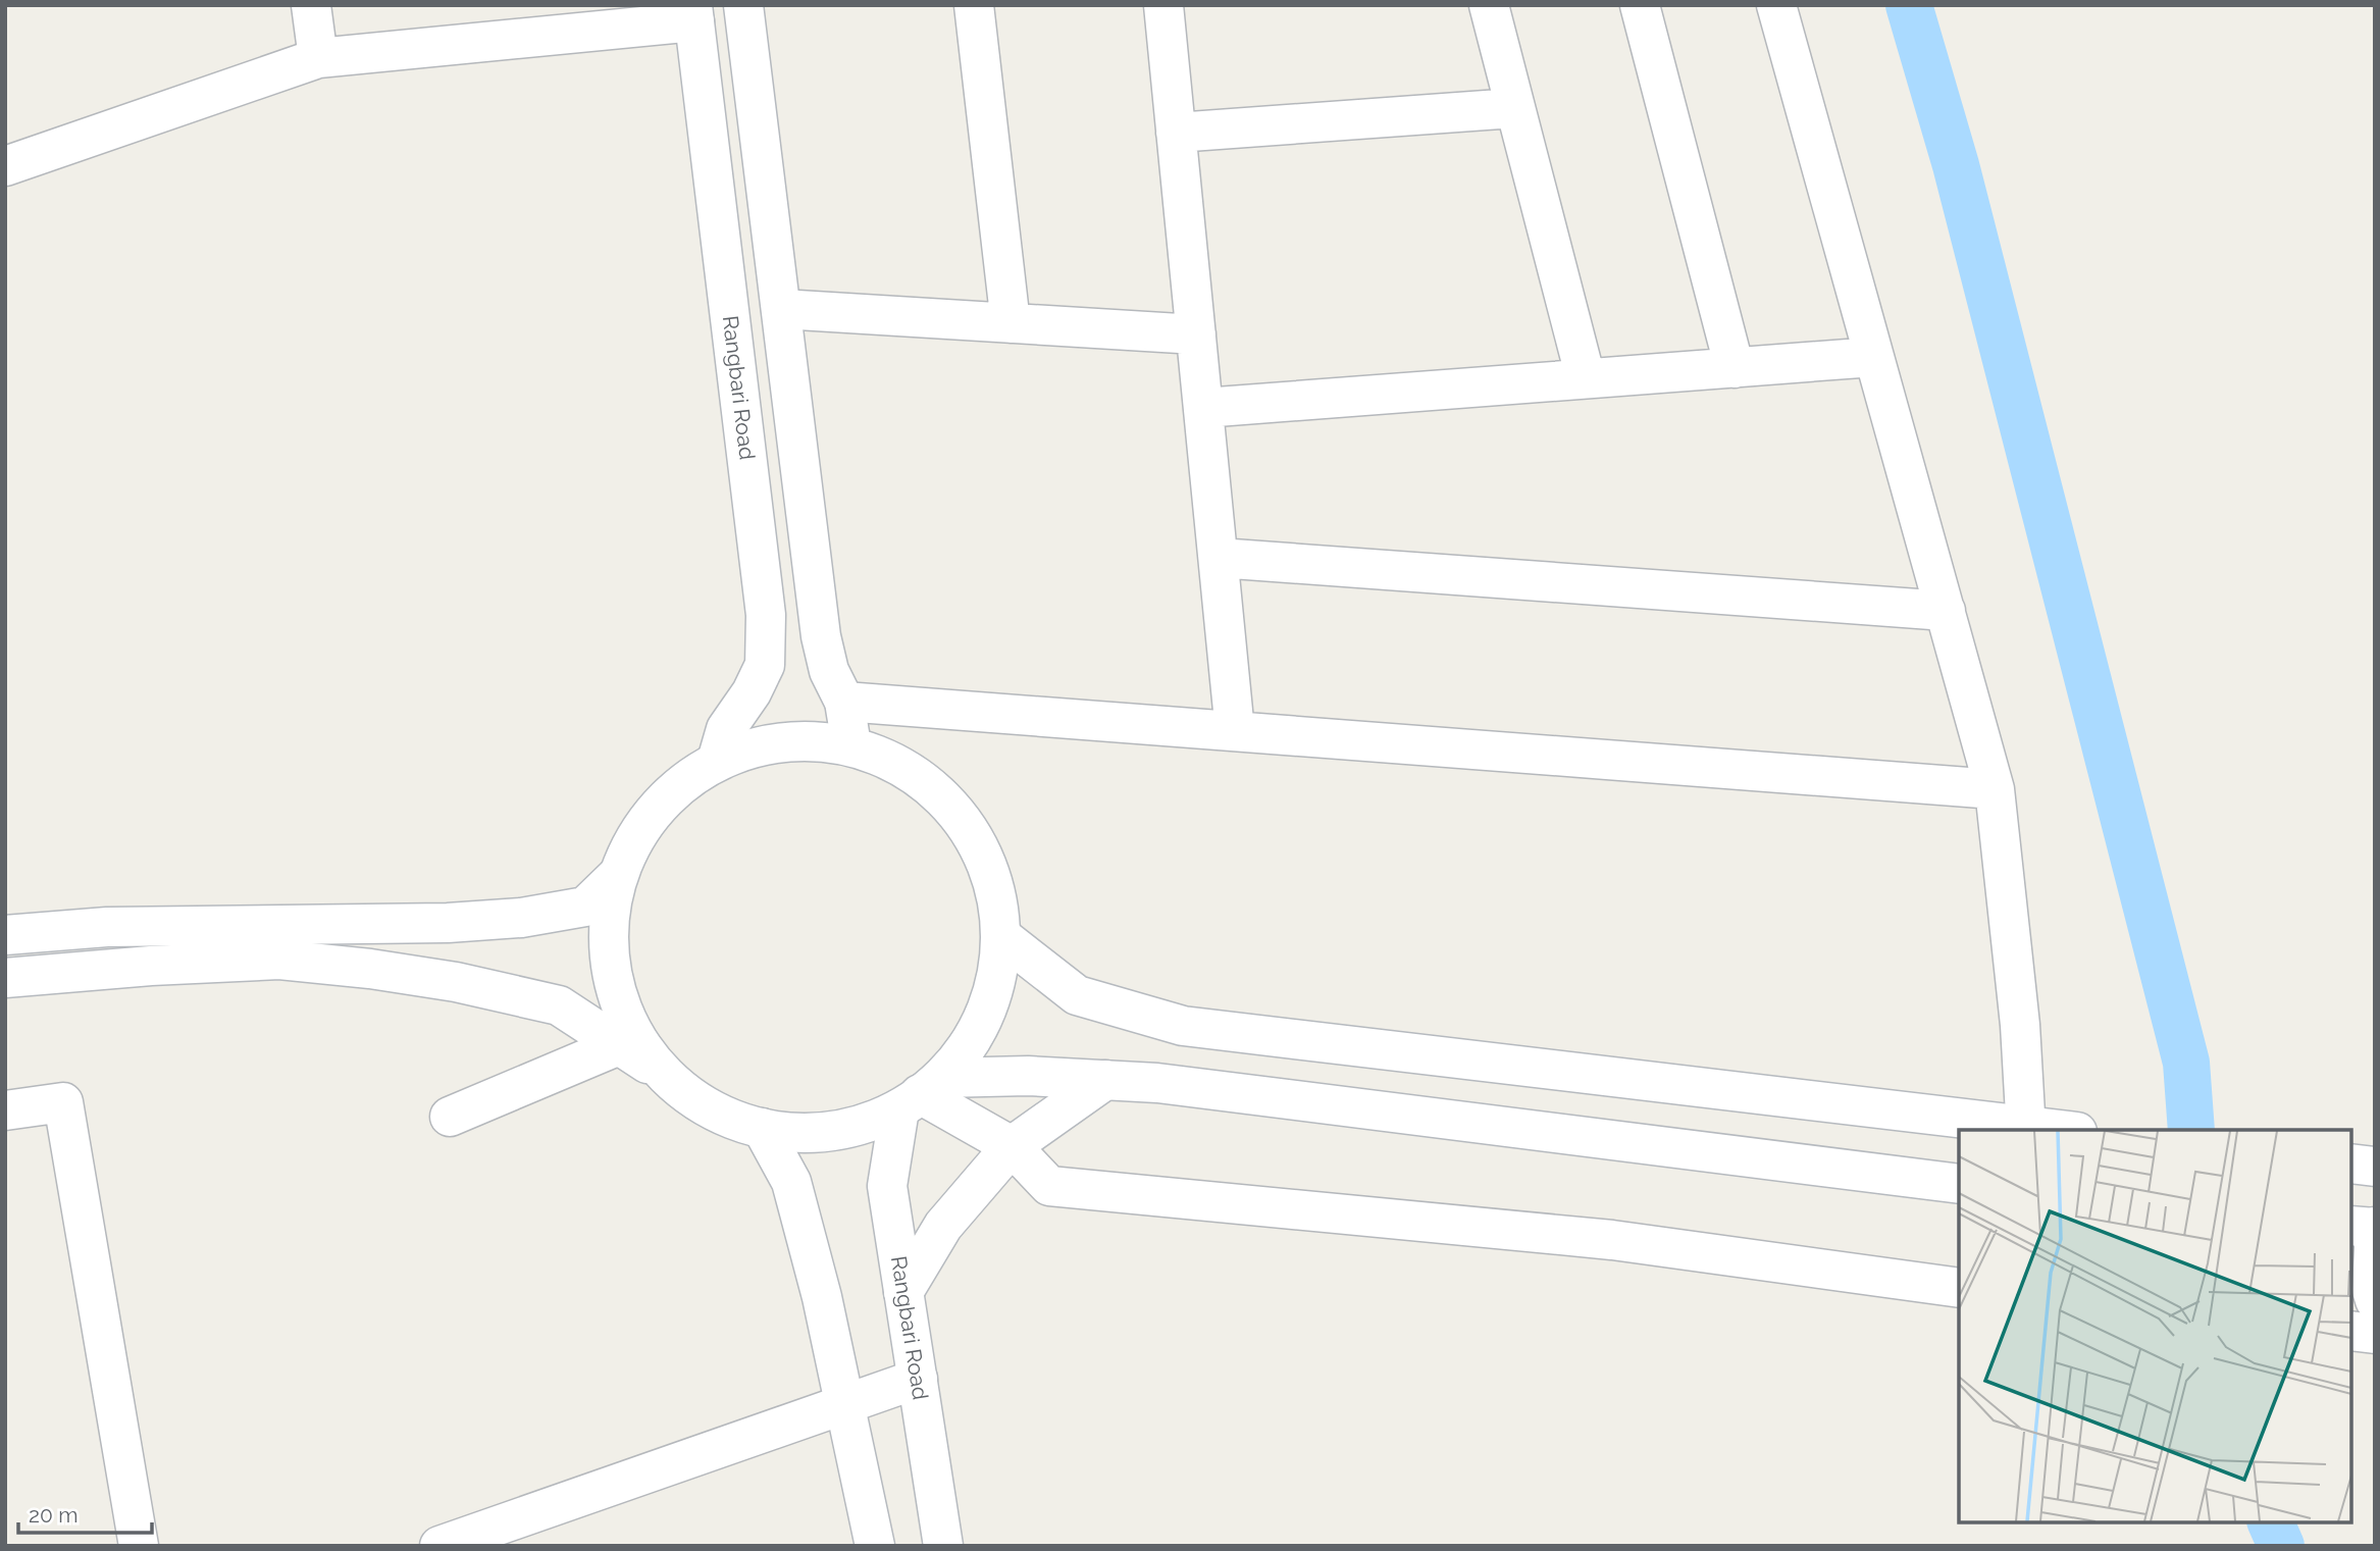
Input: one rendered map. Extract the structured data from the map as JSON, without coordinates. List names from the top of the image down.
{
  "streets": {
    "street": ["Rangbari Road"]
  },
  "scale_bar": "20 m"
}
